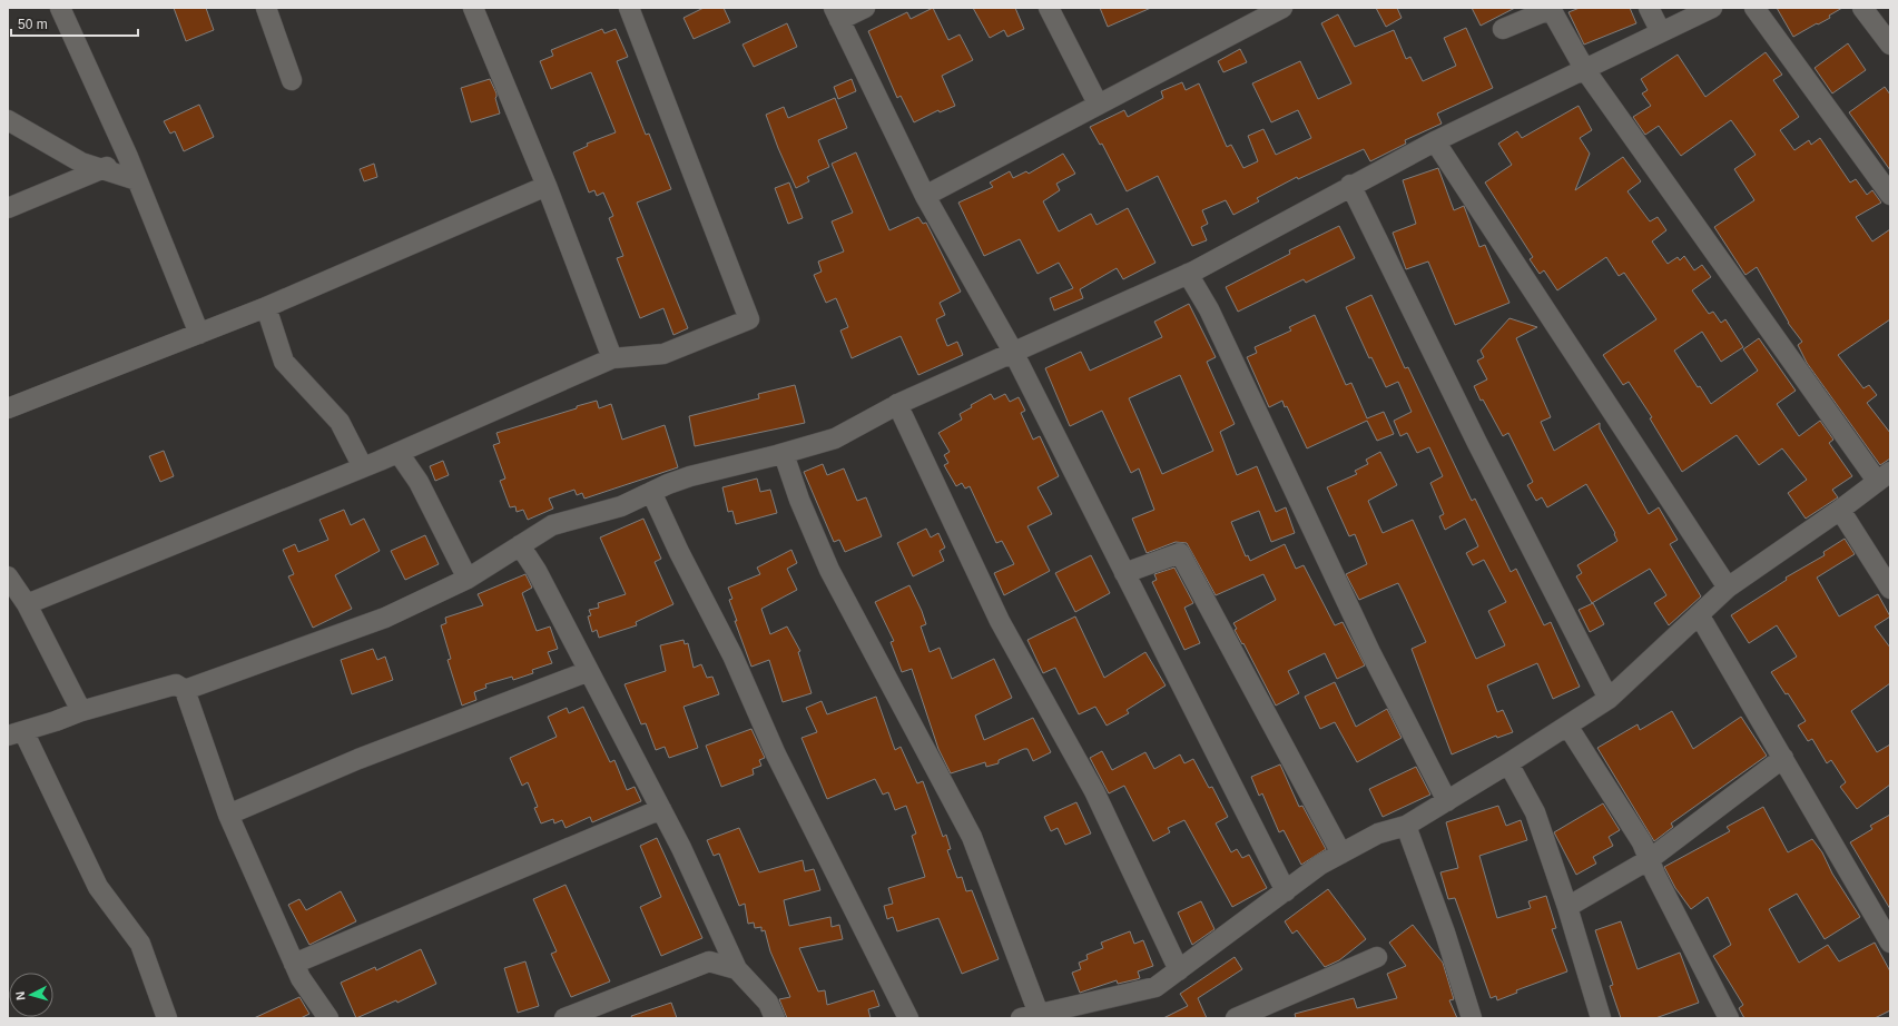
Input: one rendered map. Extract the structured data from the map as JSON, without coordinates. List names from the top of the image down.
{
  "scale_bar": "50 m",
  "north": "left"
}
